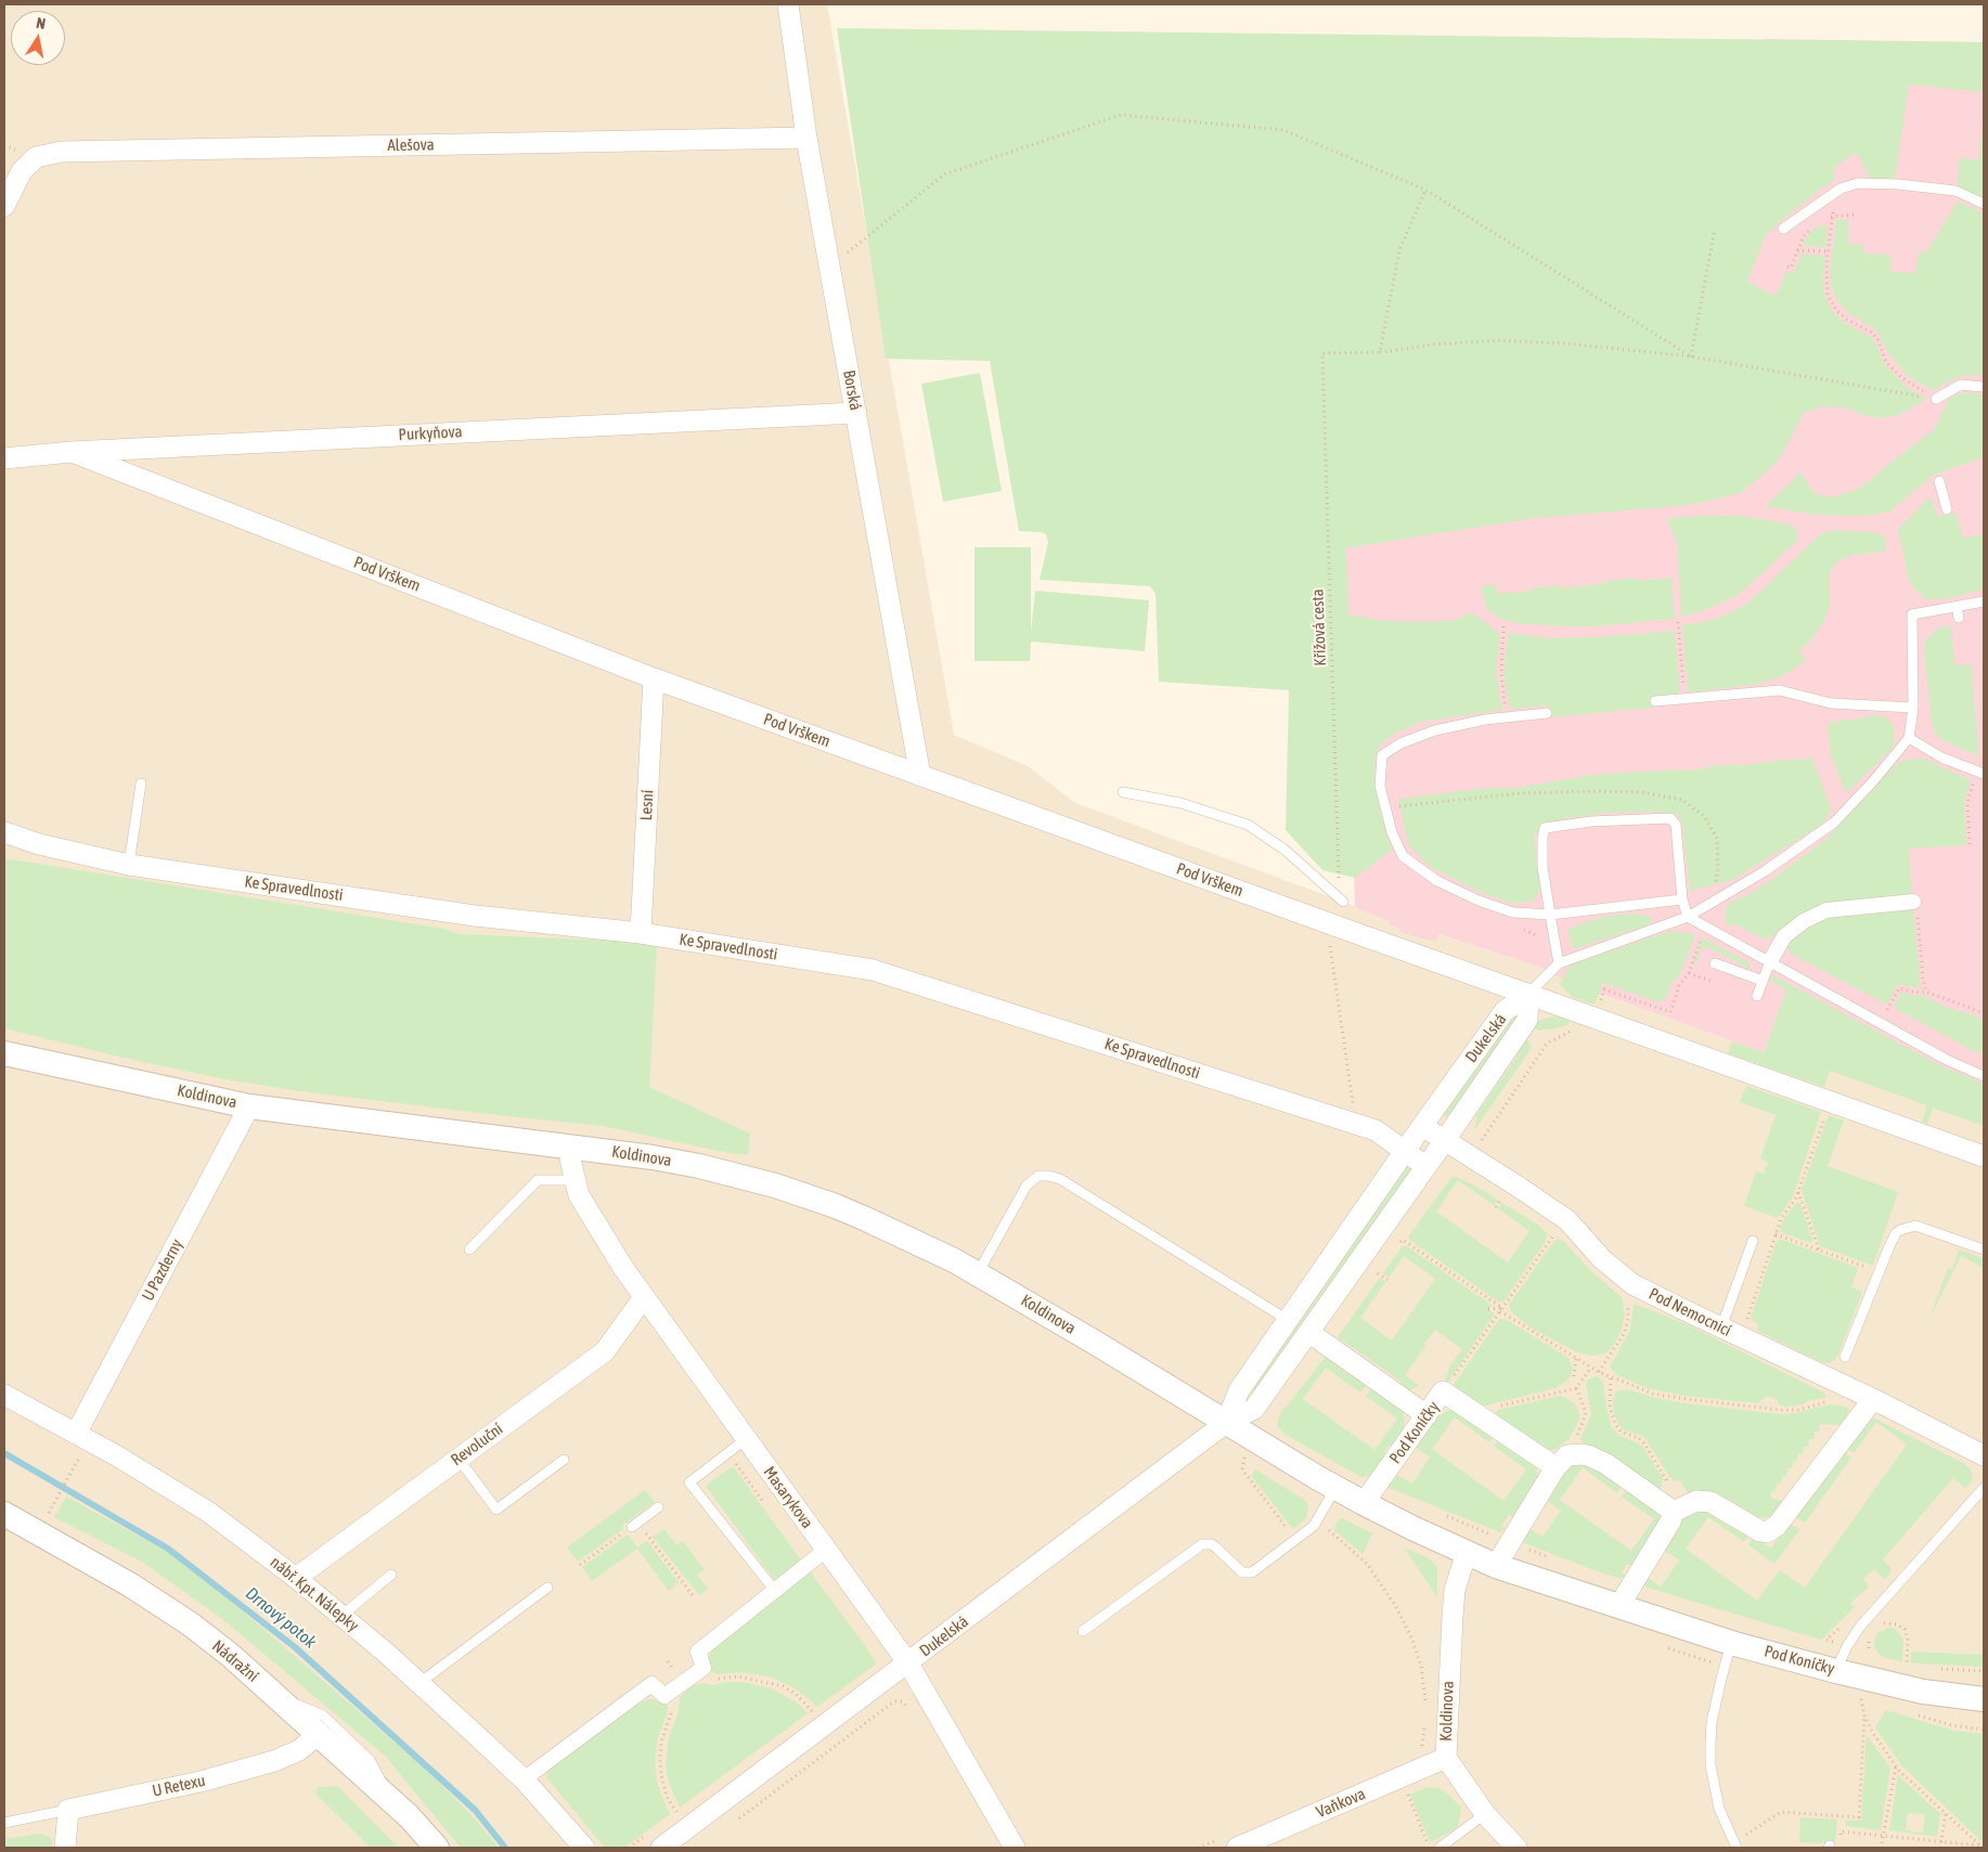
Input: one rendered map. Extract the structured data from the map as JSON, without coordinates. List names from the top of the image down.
{
  "streets": {
    "street": [
      "Alešova",
      "Borská",
      "Purkyňova",
      "Pod Vrškem",
      "Lesní",
      "Ke Spravedlnosti",
      "Dukelská",
      "Koldinova",
      "U Pazderny",
      "Pod Nemocnicí",
      "Pod Koníčky",
      "Revoluční",
      "Masarykova",
      "nábř. Kpt. Nálepky",
      "Nádražní",
      "U Retexu",
      "Vaňkova"
    ],
    "path": ["Křížová cesta"]
  },
  "crossings": [
    ["Alešova", "Borská"],
    ["Borská", "Purkyňova"],
    ["Borská", "Pod Vrškem"],
    ["Purkyňova", "Pod Vrškem"],
    ["Pod Vrškem", "Lesní"],
    ["Pod Vrškem", "Dukelská"],
    ["Lesní", "Ke Spravedlnosti"],
    ["Ke Spravedlnosti", "Dukelská"],
    ["Dukelská", "Koldinova"],
    ["Dukelská", "Pod Nemocnicí"],
    ["Dukelská", "Pod Koníčky"],
    ["Dukelská", "Masarykova"],
    ["Koldinova", "U Pazderny"],
    ["Koldinova", "Pod Koníčky"],
    ["Koldinova", "Masarykova"],
    ["Koldinova", "Vaňkova"],
    ["U Pazderny", "nábř. Kpt. Nálepky"],
    ["Revoluční", "Masarykova"],
    ["Revoluční", "nábř. Kpt. Nálepky"],
    ["Nádražní", "U Retexu"]
  ],
  "water": ["Drnový potok"],
  "north": "top"
}
